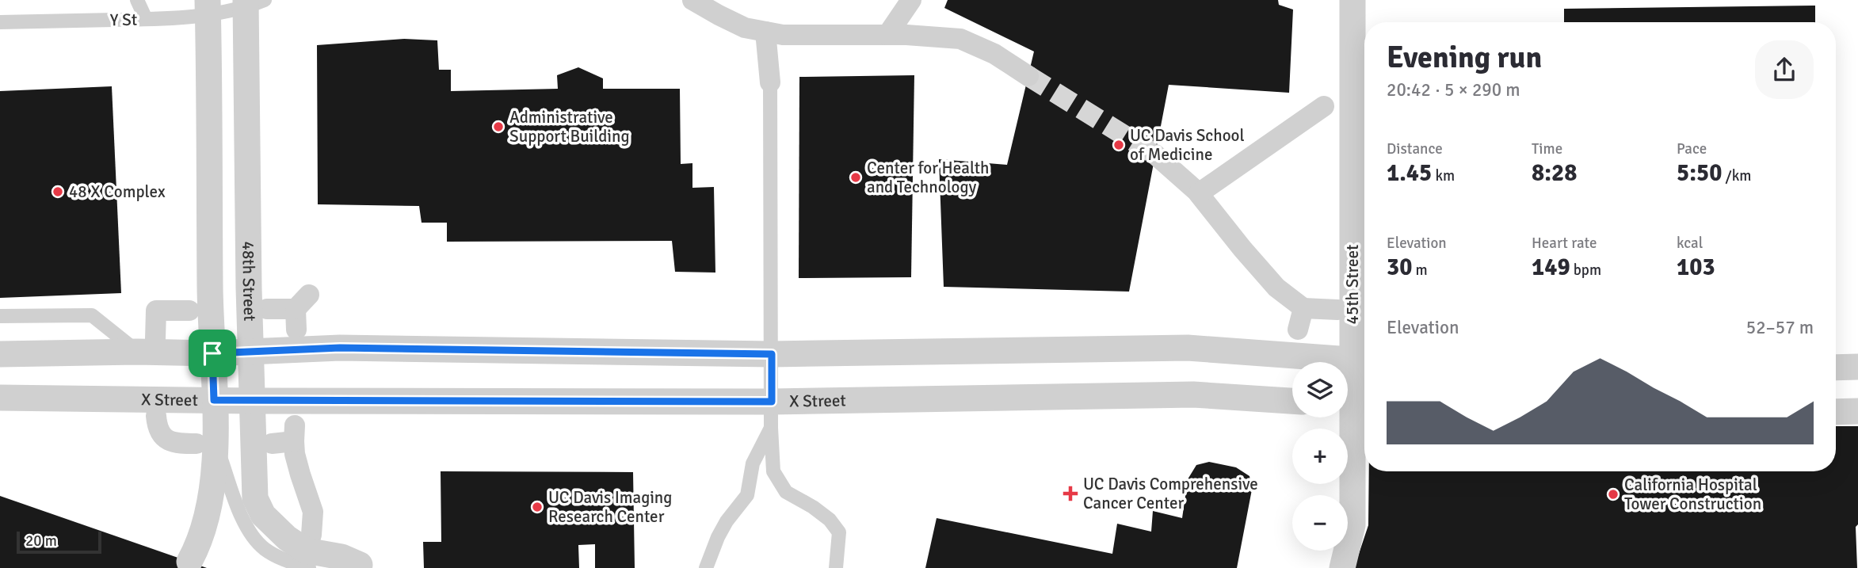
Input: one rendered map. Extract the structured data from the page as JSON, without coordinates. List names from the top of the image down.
{
  "streets": {
    "street": ["48th Street", "45th Street", "X Street"],
    "lane": ["Y St"]
  },
  "crossings": [
    ["Y St", "48th Street"],
    ["48th Street", "X Street"]
  ],
  "places": {
    "other": [
      "Administrative Support Building",
      "UC Davis School of Medicine",
      "Center for Health and Technology",
      "48 X Complex",
      "California Hospital Tower Construction",
      "UC Davis Imaging Research Center"
    ],
    "health": ["UC Davis Comprehensive Cancer Center"]
  },
  "scale_bar": "20 m",
  "page": {
    "heading": ["Evening run", "20:42 · 5 × 290 m"],
    "stats": [
      ["Distance", "1.45 km"],
      ["Time", "8:28"],
      ["Pace", "5:50 /km"],
      ["Elevation", "30 m"],
      ["Heart rate", "149 bpm"],
      ["kcal", "103"]
    ],
    "chart": ["Elevation", "52–57 m"],
    "map_buttons": ["+", "−"],
    "scale": "20 m"
  }
}
